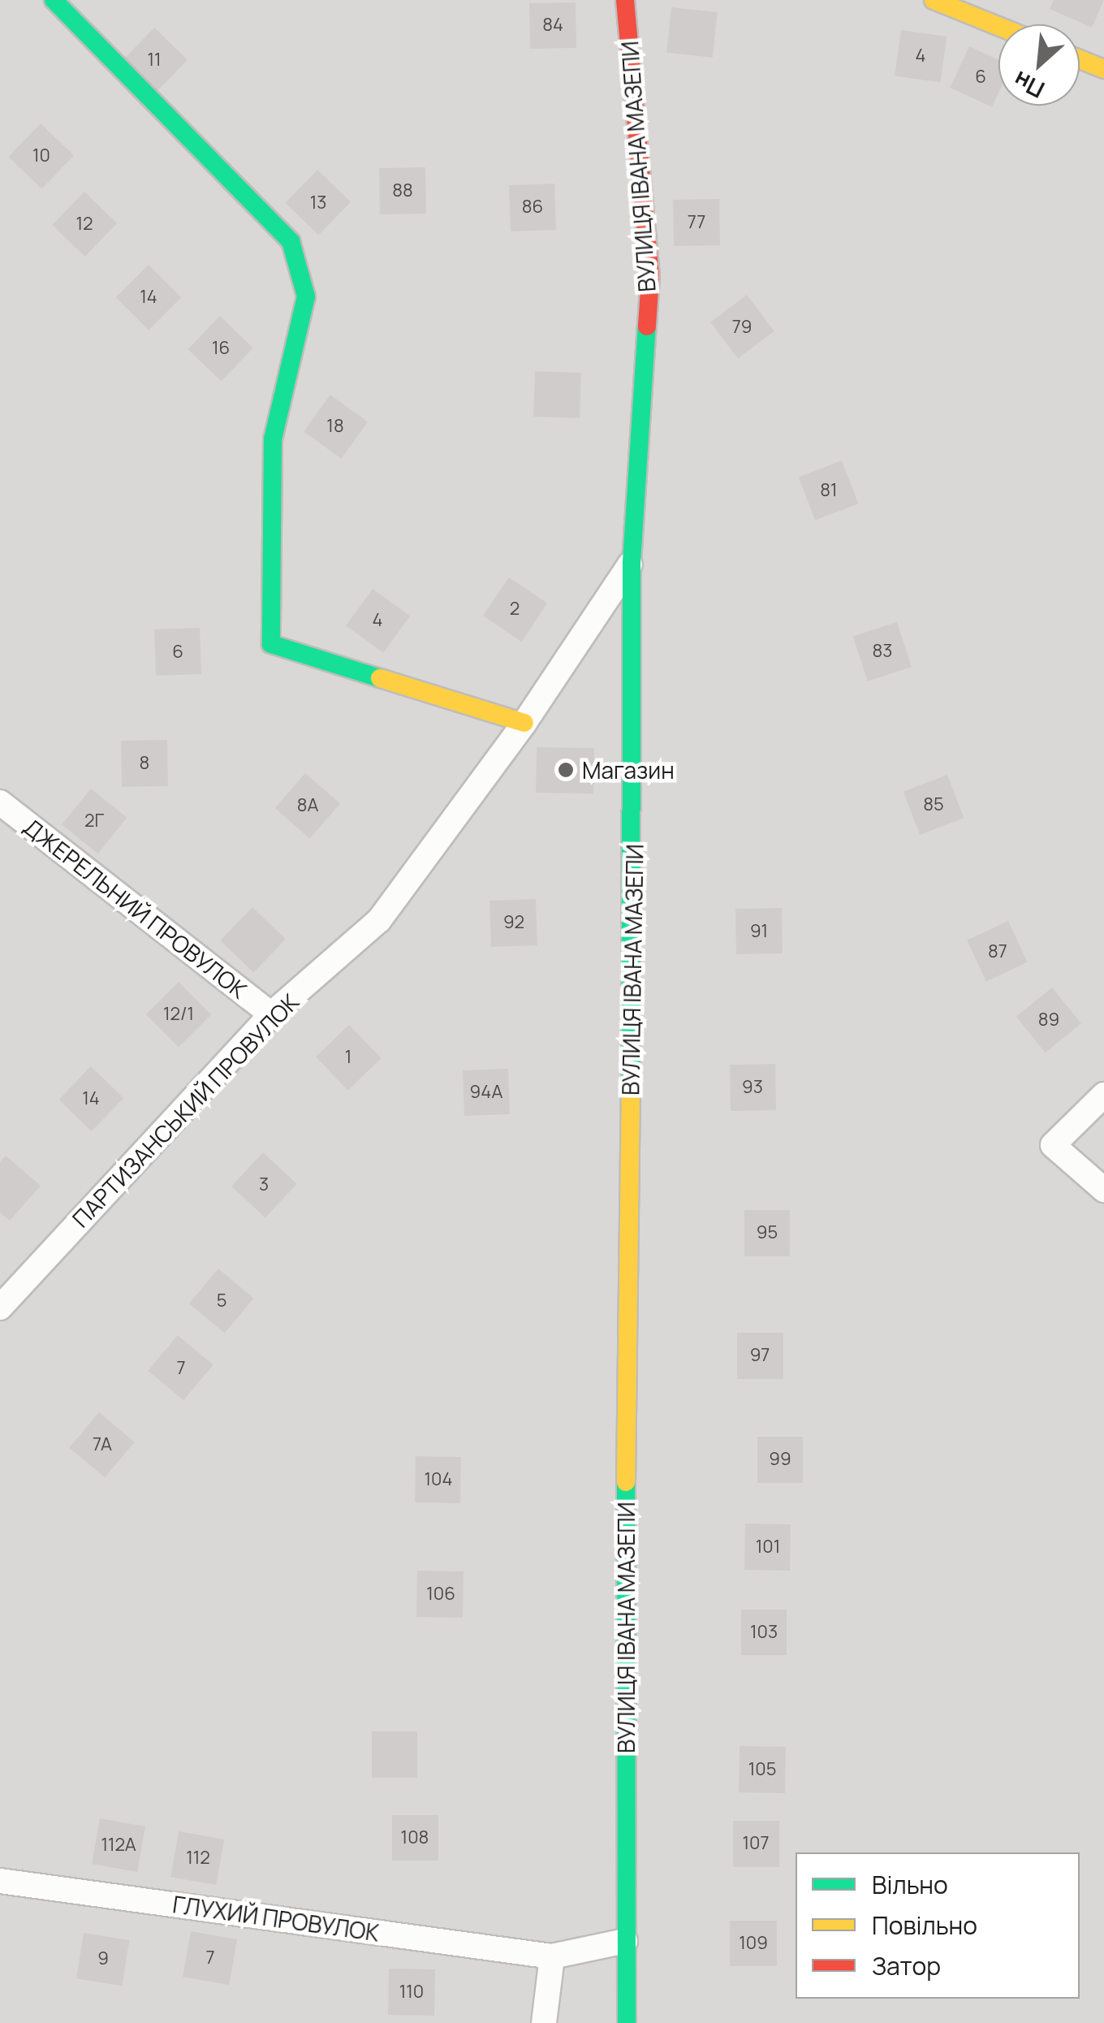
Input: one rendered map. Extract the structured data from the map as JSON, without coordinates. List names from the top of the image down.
{
  "streets": {
    "street": [
      "ВУЛИЦЯ ІВАНА МАЗЕПИ",
      "ДЖЕРЕЛЬНИЙ ПРОВУЛОК",
      "ПАРТИЗАНСЬКИЙ ПРОВУЛОК",
      "ГЛУХИЙ ПРОВУЛОК"
    ]
  },
  "crossings": [
    ["ВУЛИЦЯ ІВАНА МАЗЕПИ", "ПАРТИЗАНСЬКИЙ ПРОВУЛОК"],
    ["ДЖЕРЕЛЬНИЙ ПРОВУЛОК", "ПАРТИЗАНСЬКИЙ ПРОВУЛОК"]
  ],
  "places": ["Магазин"],
  "house_numbers": [
    "84",
    "4",
    "11",
    "6",
    "10",
    "88",
    "13",
    "86",
    "77",
    "12",
    "14",
    "79",
    "16",
    "18",
    "81",
    "2",
    "4",
    "83",
    "6",
    "8",
    "85",
    "8А",
    "2Г",
    "92",
    "91",
    "87",
    "12/1",
    "89",
    "1",
    "93",
    "94А",
    "14",
    "3",
    "95",
    "5",
    "97",
    "7",
    "7А",
    "99",
    "104",
    "101",
    "106",
    "103",
    "105",
    "108",
    "107",
    "112А",
    "112",
    "109",
    "7",
    "9",
    "110"
  ],
  "legend": ["Вільно", "Повільно", "Затор"],
  "north": "bottom left"
}
